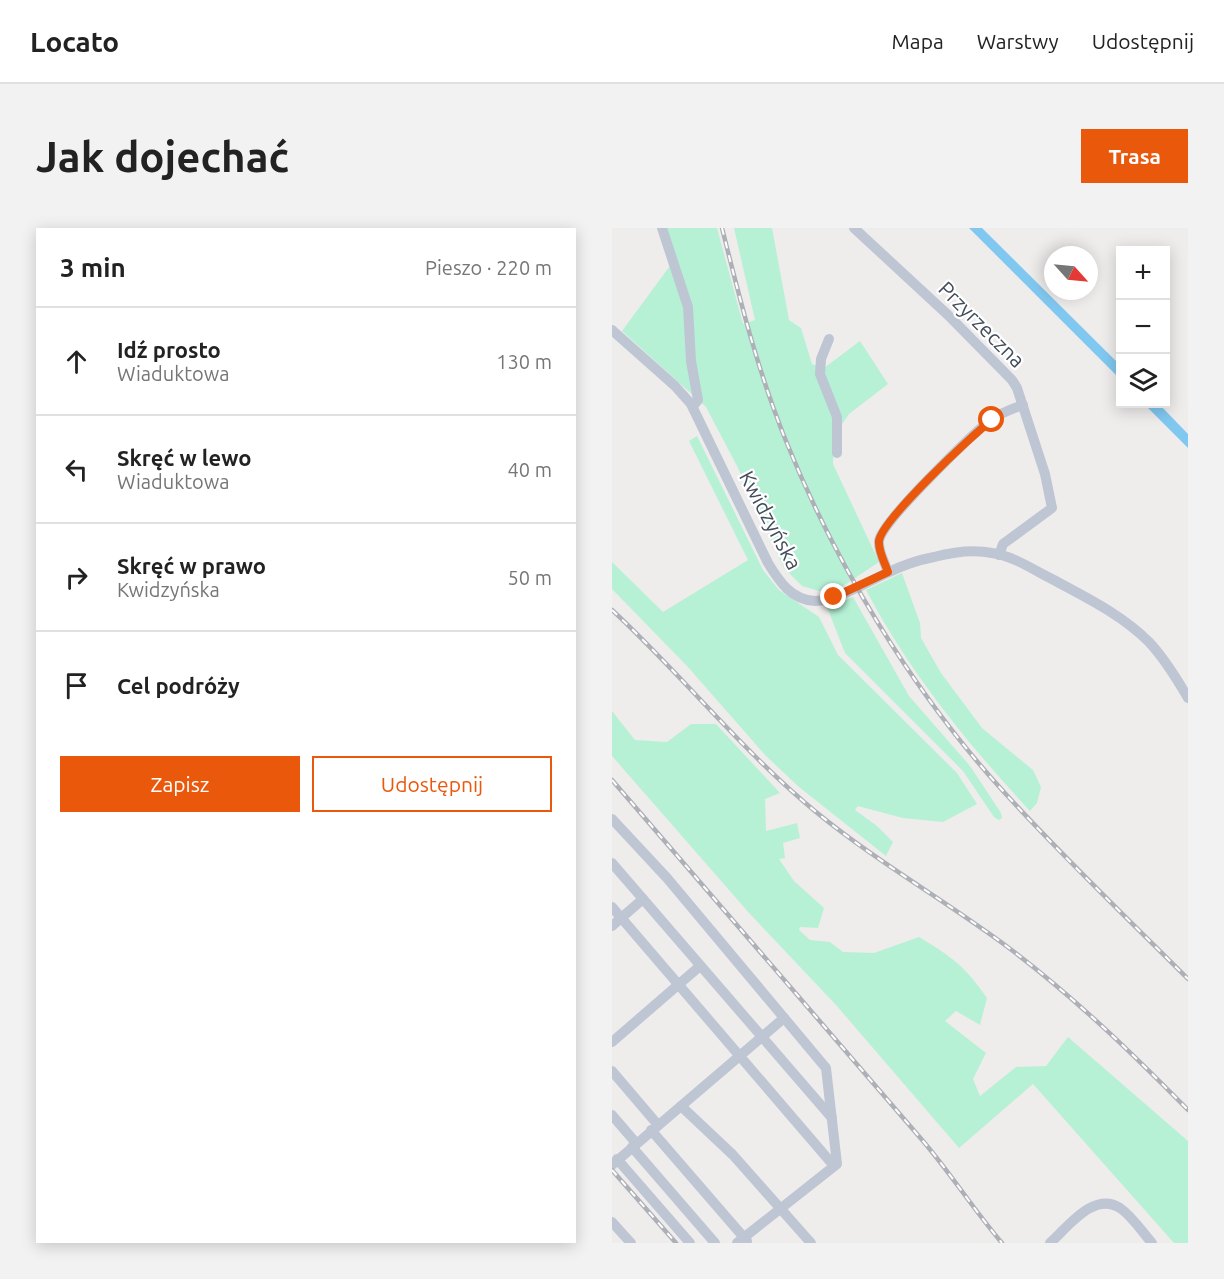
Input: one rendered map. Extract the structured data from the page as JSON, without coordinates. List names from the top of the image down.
{
  "streets": {
    "street": ["Przyrzeczna", "Kwidzyńska"]
  },
  "crossings": [
    ["Przyrzeczna", "Kwidzyńska"]
  ],
  "north": "bottom right",
  "page": {
    "header": "Locato",
    "nav": ["Mapa", "Warstwy", "Udostępnij"],
    "buttons": [
      "Trasa",
      ["Zapisz", "Udostępnij"]
    ],
    "title": "Jak dojechać",
    "heading": ["3 min", "Pieszo · 220 m"],
    "map_buttons": ["+", "−"],
    "list": [
      ["Idź prosto", "Wiaduktowa", "130 m"],
      ["Skręć w lewo", "Wiaduktowa", "40 m"],
      ["Skręć w prawo", "Kwidzyńska", "50 m"],
      "Cel podróży"
    ]
  }
}
